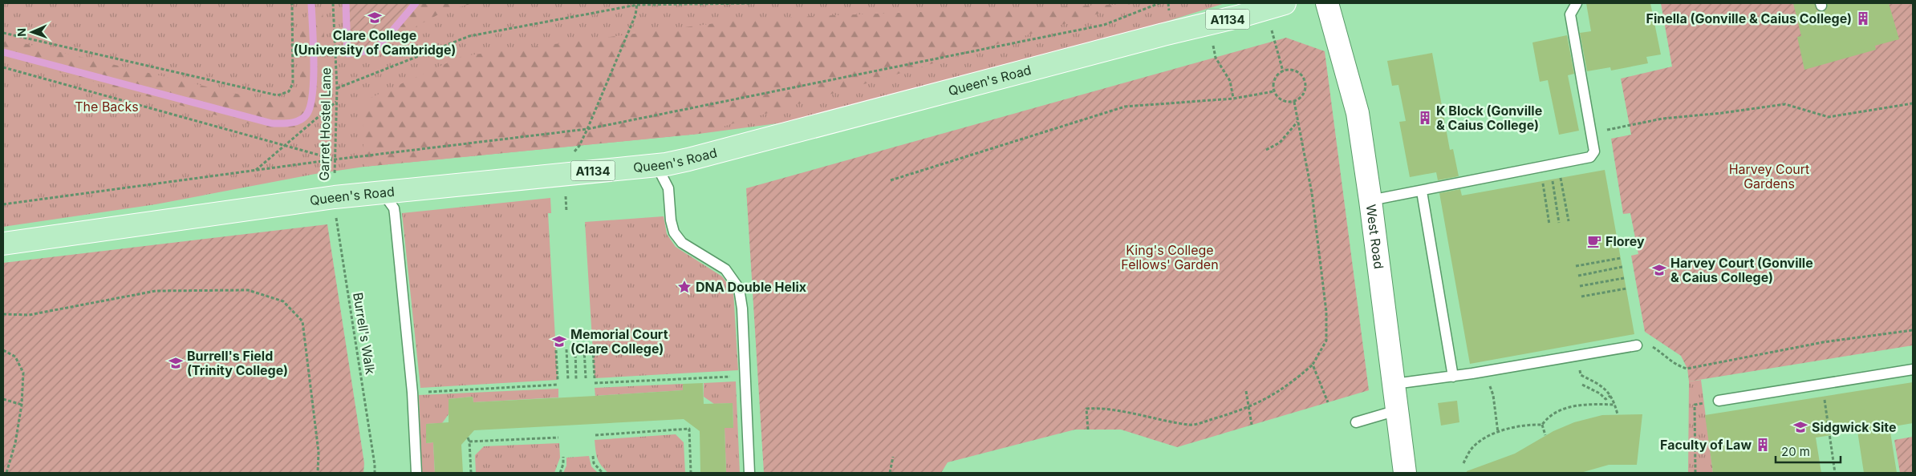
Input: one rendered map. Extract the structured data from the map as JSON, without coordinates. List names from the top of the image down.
{
  "streets": {
    "main road": ["A1134", "Queen's Road"],
    "street": ["West Road"],
    "path": ["Garret Hostel Lane", "Burrell's Walk"]
  },
  "crossings": [
    ["Queen's Road", "Garret Hostel Lane"],
    ["Queen's Road", "Burrell's Walk"],
    ["Garret Hostel Lane", "Burrell's Walk"]
  ],
  "parks": ["The Backs", "Harvey Court Gardens", "King's College Fellows' Garden"],
  "places": {
    "school or university": [
      "Clare College (University of Cambridge)",
      "Harvey Court (Gonville & Caius College)",
      "Memorial Court (Clare College)",
      "Burrell's Field (Trinity College)",
      "Sidgwick Site"
    ],
    "building": ["Finella (Gonville & Caius College)", "K Block (Gonville & Caius College)", "Faculty of Law"],
    "cafe": ["Florey"],
    "place": ["DNA Double Helix"]
  },
  "scale_bar": "20 m",
  "north": "left"
}
